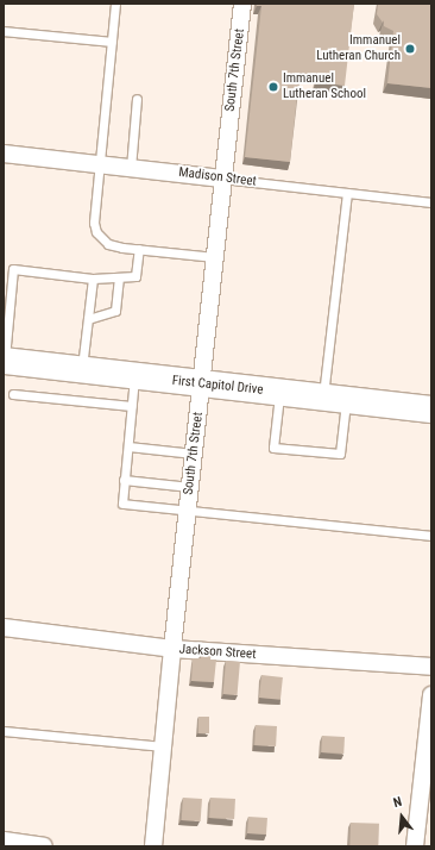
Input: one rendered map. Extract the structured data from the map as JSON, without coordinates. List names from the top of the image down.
{
  "streets": {
    "main road": ["First Capitol Drive"],
    "street": ["South 7th Street", "Madison Street", "Jackson Street"]
  },
  "crossings": [
    ["South 7th Street", "Madison Street"],
    ["South 7th Street", "First Capitol Drive"],
    ["South 7th Street", "Jackson Street"]
  ],
  "places": ["Immanuel Lutheran Church", "Immanuel Lutheran School"],
  "north": "top"
}
